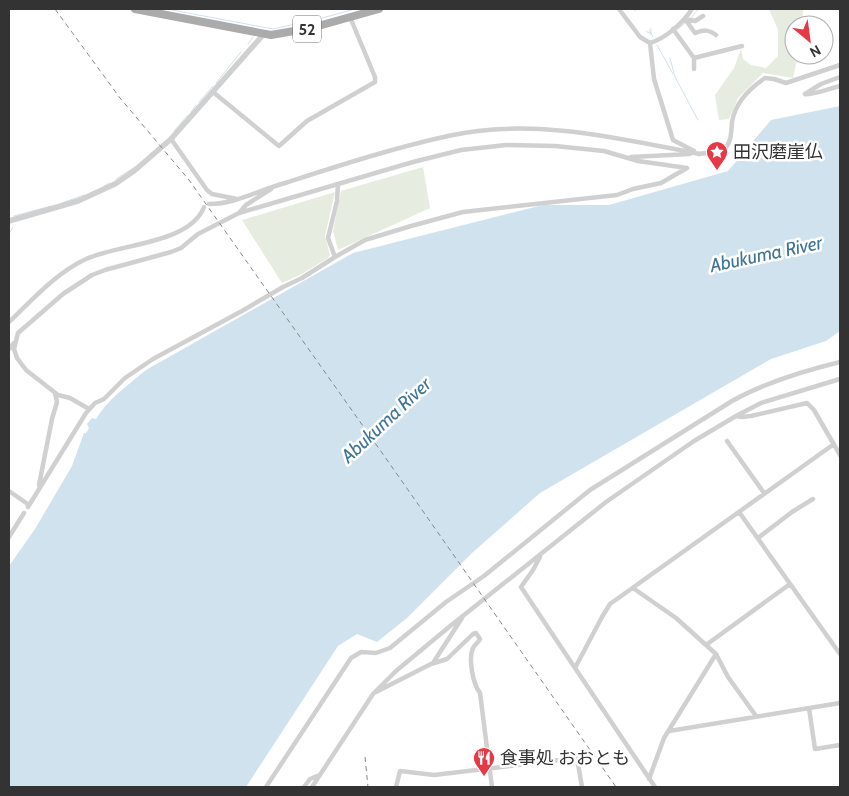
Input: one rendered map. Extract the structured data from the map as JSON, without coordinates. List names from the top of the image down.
{
  "streets": {
    "main road": ["52"]
  },
  "water": ["Abukuma River"],
  "places": {
    "place": ["田沢磨崖仏"],
    "restaurant": ["食事処 おおとも"]
  },
  "north": "bottom right"
}
